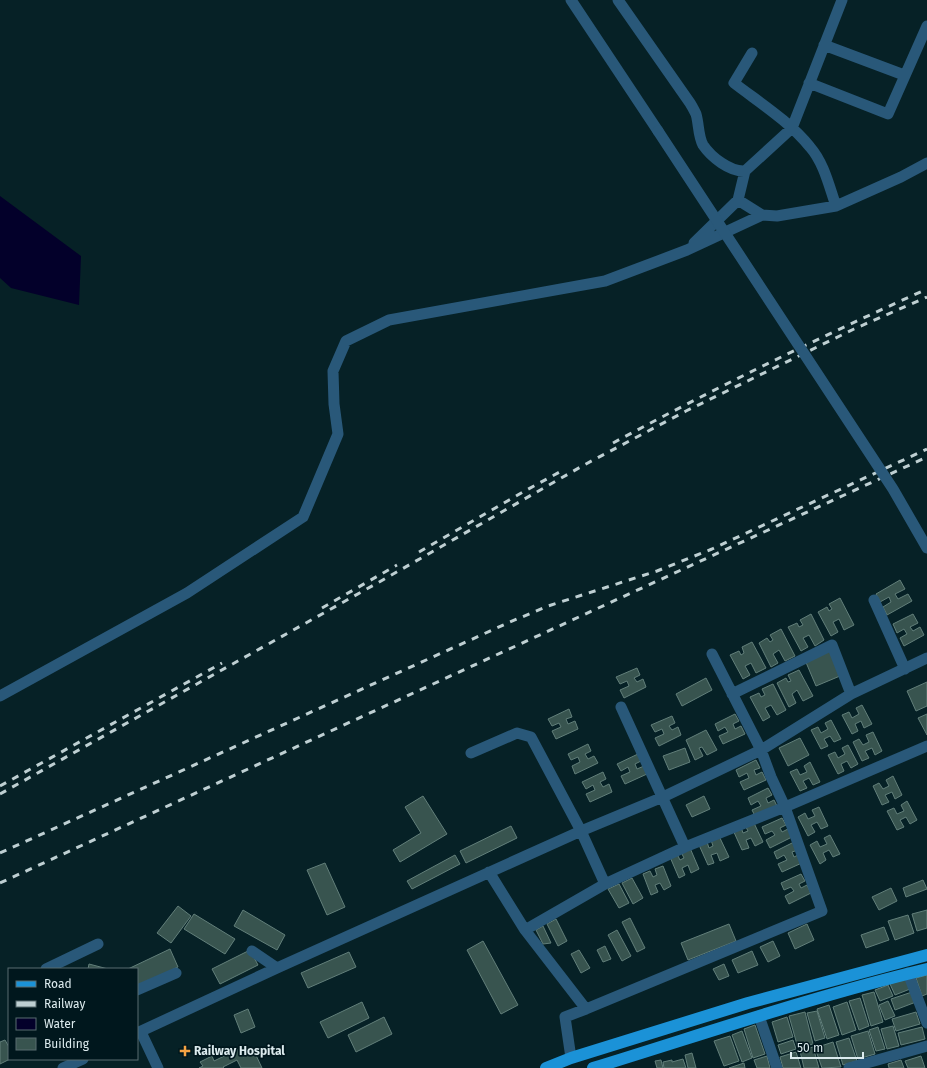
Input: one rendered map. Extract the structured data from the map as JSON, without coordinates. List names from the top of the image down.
{
  "places": {
    "health": ["Railway Hospital"]
  },
  "legend": [
    "Road",
    "Railway",
    "Water",
    "Building"
  ],
  "scale_bar": "50 m"
}
